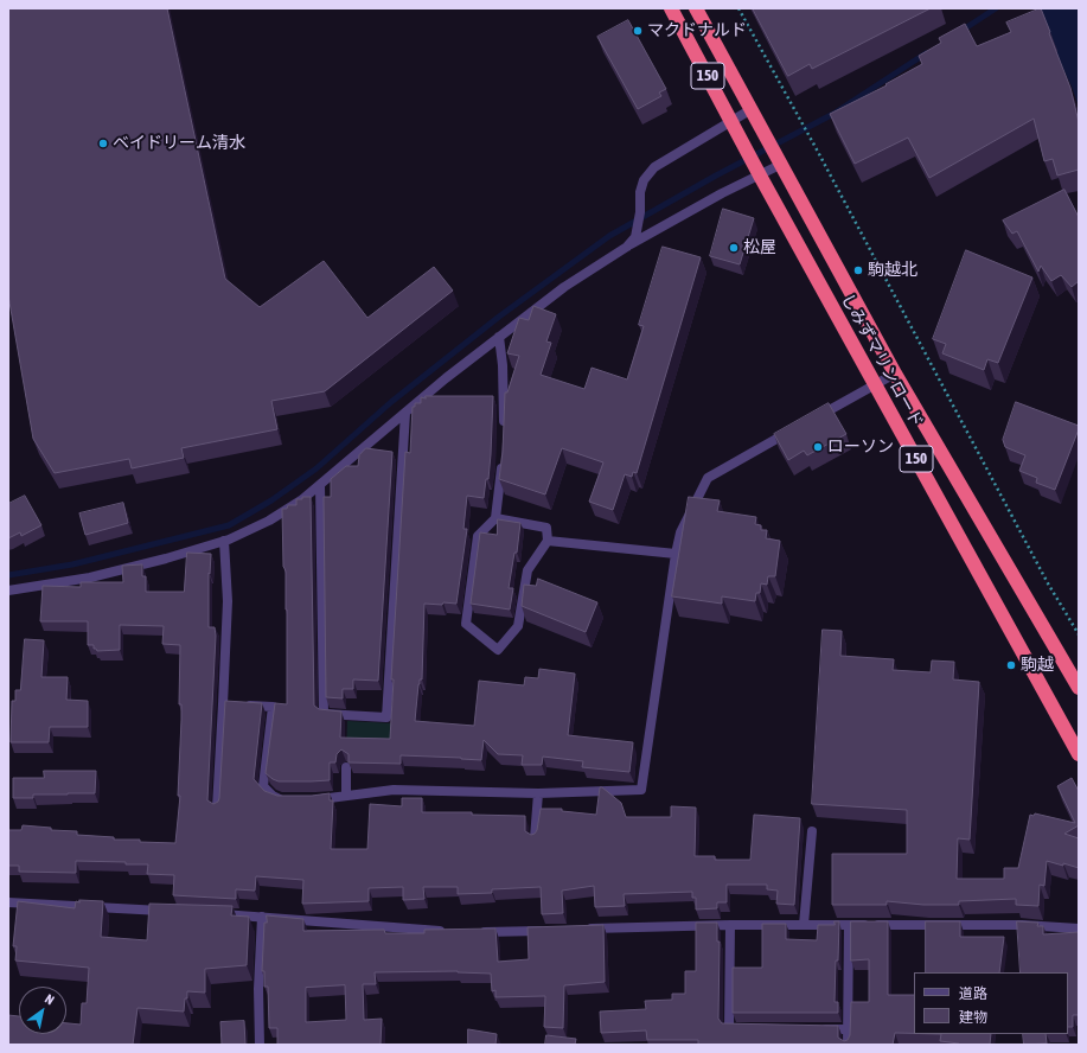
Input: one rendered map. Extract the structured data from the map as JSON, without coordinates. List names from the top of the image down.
{
  "streets": {
    "highway": ["150", "しみずマリンロード"]
  },
  "places": [
    "マクドナルド",
    "ベイドリーム清水",
    "松屋",
    "駒越北",
    "ローソン",
    "駒越"
  ],
  "legend": ["道路", "建物"],
  "north": "top right"
}
